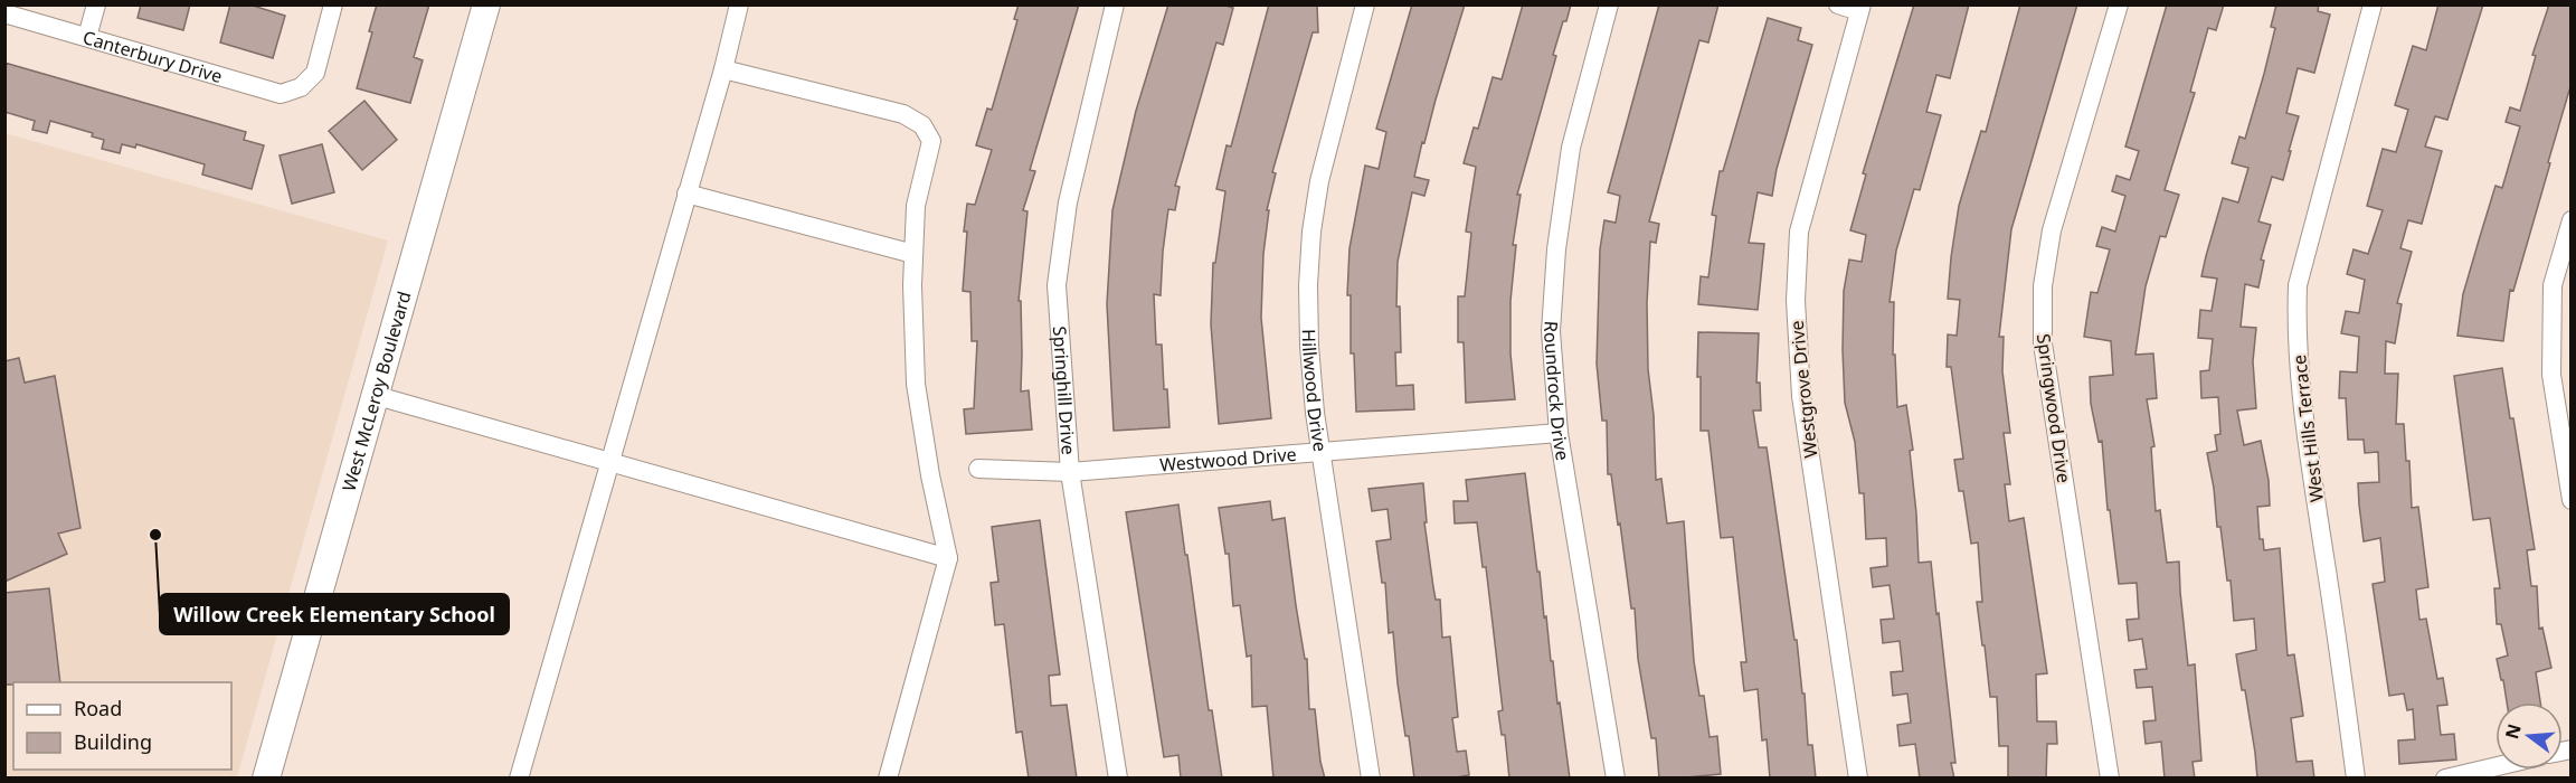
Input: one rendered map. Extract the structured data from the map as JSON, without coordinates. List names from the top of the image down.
{
  "streets": {
    "main road": ["West McLeroy Boulevard"],
    "street": [
      "Canterbury Drive",
      "Westgrove Drive",
      "Springhill Drive",
      "Hillwood Drive",
      "Roundrock Drive",
      "Springwood Drive",
      "West Hills Terrace",
      "Westwood Drive"
    ]
  },
  "crossings": [
    ["Springhill Drive", "Westwood Drive"],
    ["Hillwood Drive", "Westwood Drive"],
    ["Roundrock Drive", "Westwood Drive"]
  ],
  "places": ["Willow Creek Elementary School"],
  "legend": ["Road", "Building"],
  "north": "left"
}
